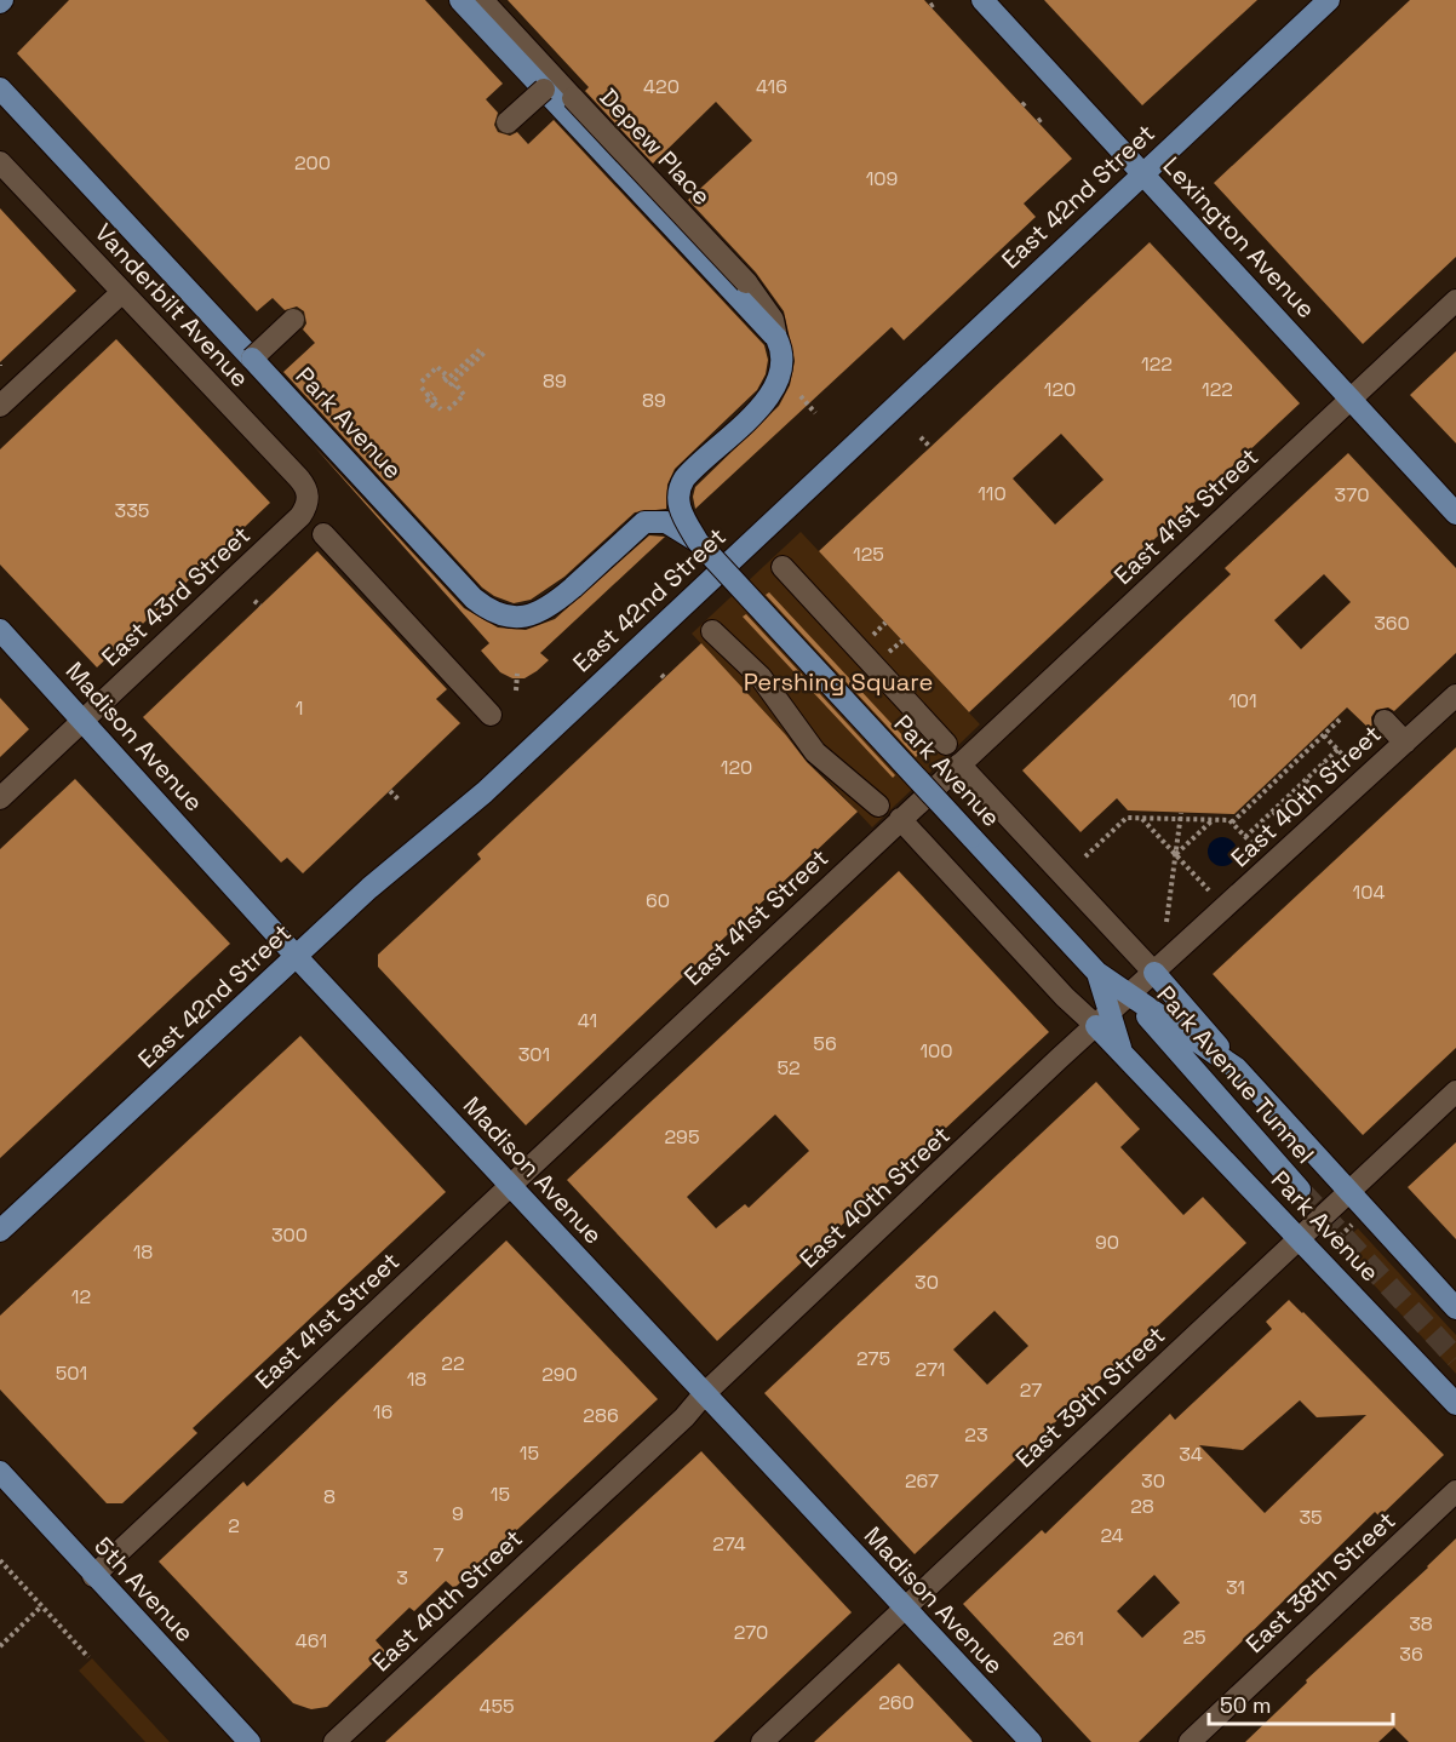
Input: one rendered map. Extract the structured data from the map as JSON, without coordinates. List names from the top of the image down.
{
  "streets": {
    "main road": [
      "East 42nd Street",
      "Lexington Avenue",
      "Park Avenue",
      "Madison Avenue",
      "Park Avenue Tunnel",
      "5th Avenue"
    ],
    "street": [
      "Depew Place",
      "Vanderbilt Avenue",
      "East 41st Street",
      "East 43rd Street",
      "East 40th Street",
      "East 39th Street",
      "East 38th Street"
    ]
  },
  "crossings": [
    ["Depew Place", "Park Avenue"],
    ["East 42nd Street", "Lexington Avenue"],
    ["East 42nd Street", "Madison Avenue"],
    ["Lexington Avenue", "East 41st Street"],
    ["Vanderbilt Avenue", "East 43rd Street"],
    ["Park Avenue", "East 41st Street"],
    ["Park Avenue", "East 40th Street"],
    ["Park Avenue", "Park Avenue Tunnel"],
    ["Park Avenue", "East 39th Street"],
    ["East 41st Street", "Madison Avenue"],
    ["East 41st Street", "5th Avenue"],
    ["East 43rd Street", "Madison Avenue"],
    ["Madison Avenue", "East 40th Street"],
    ["Madison Avenue", "East 39th Street"],
    ["East 40th Street", "Park Avenue Tunnel"]
  ],
  "parks": ["Pershing Square"],
  "house_numbers": [
    "420",
    "416",
    "200",
    "109",
    "122",
    "89",
    "120",
    "122",
    "89",
    "110",
    "370",
    "335",
    "125",
    "360",
    "101",
    "1",
    "120",
    "104",
    "60",
    "41",
    "56",
    "100",
    "301",
    "52",
    "295",
    "300",
    "90",
    "18",
    "30",
    "12",
    "275",
    "22",
    "271",
    "501",
    "290",
    "18",
    "27",
    "16",
    "286",
    "23",
    "15",
    "34",
    "267",
    "30",
    "15",
    "8",
    "28",
    "9",
    "35",
    "2",
    "24",
    "274",
    "7",
    "3",
    "31",
    "38",
    "270",
    "25",
    "261",
    "461",
    "36",
    "260",
    "455"
  ],
  "scale_bar": "50 m"
}
